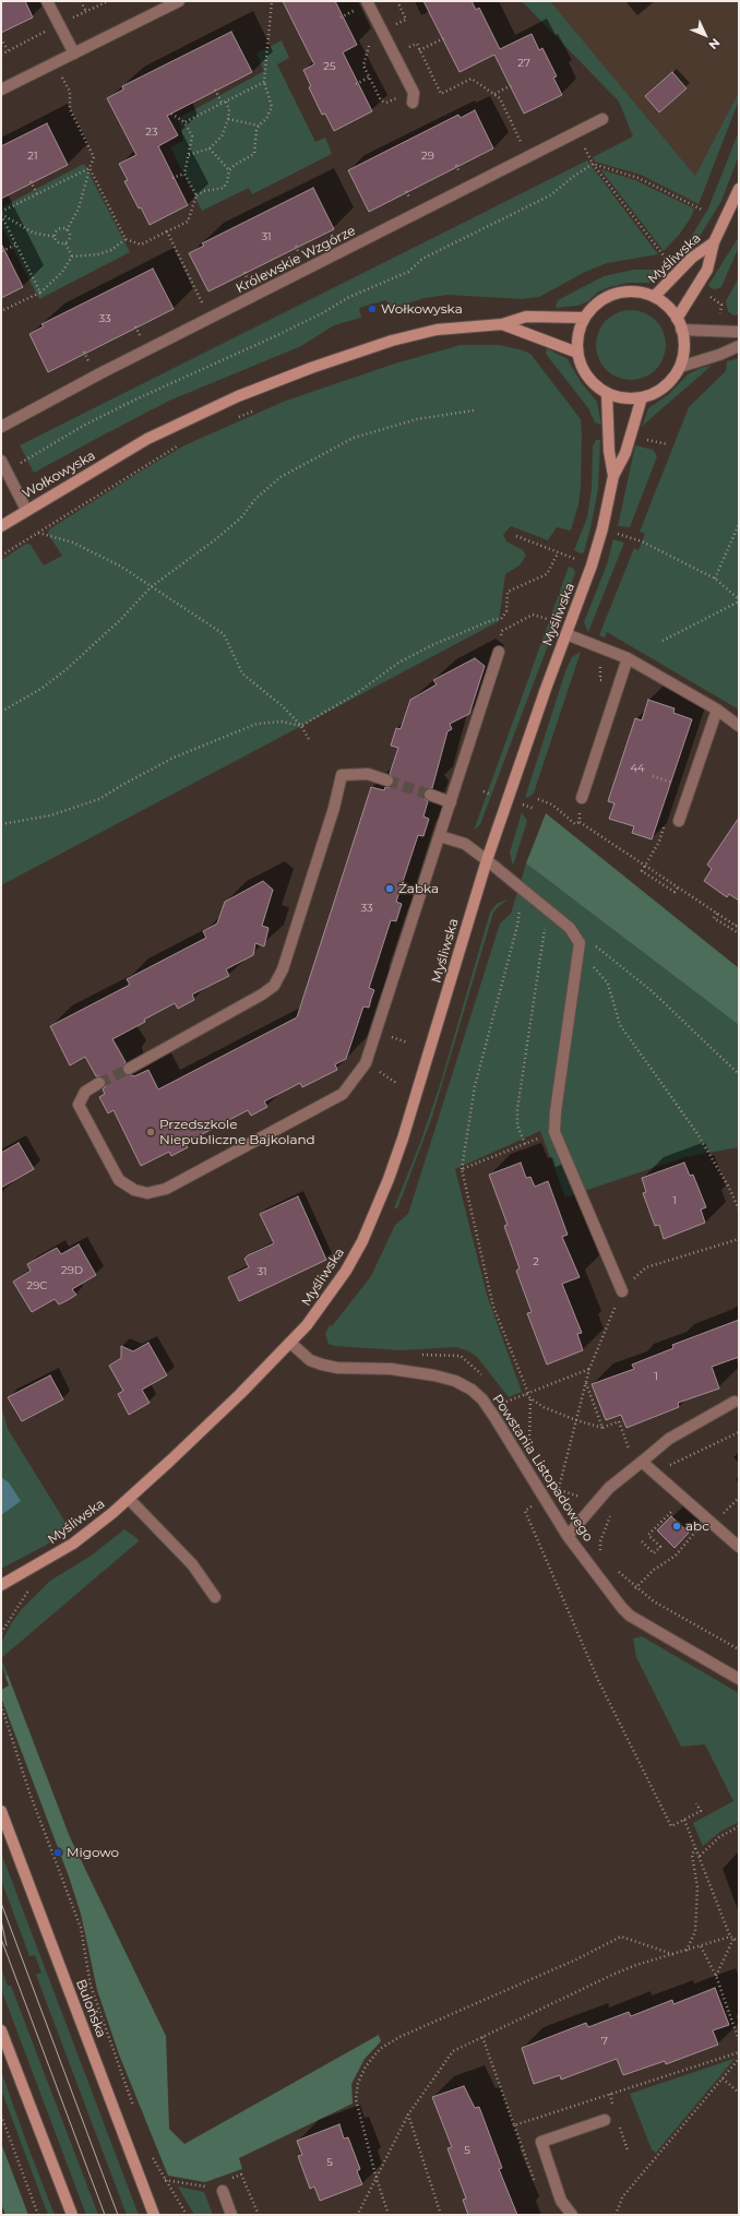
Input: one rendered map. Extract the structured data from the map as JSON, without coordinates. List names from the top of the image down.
{
  "streets": {
    "street": [
      "Myśliwska",
      "Królewskie Wzgórze",
      "Wołkowyska",
      "Powstania Listopadowego",
      "Bulońska"
    ]
  },
  "crossings": [
    ["Myśliwska", "Wołkowyska"],
    ["Myśliwska", "Powstania Listopadowego"]
  ],
  "places": [
    "Wołkowyska",
    "Żabka",
    "Przedszkole Niepubliczne Bajkoland",
    "abc",
    "Migowo"
  ],
  "house_numbers": [
    "27",
    "25",
    "23",
    "21",
    "29",
    "31",
    "33",
    "44",
    "33",
    "1",
    "2",
    "29D",
    "31",
    "29C",
    "1",
    "7",
    "5",
    "5"
  ],
  "north": "bottom right"
}
